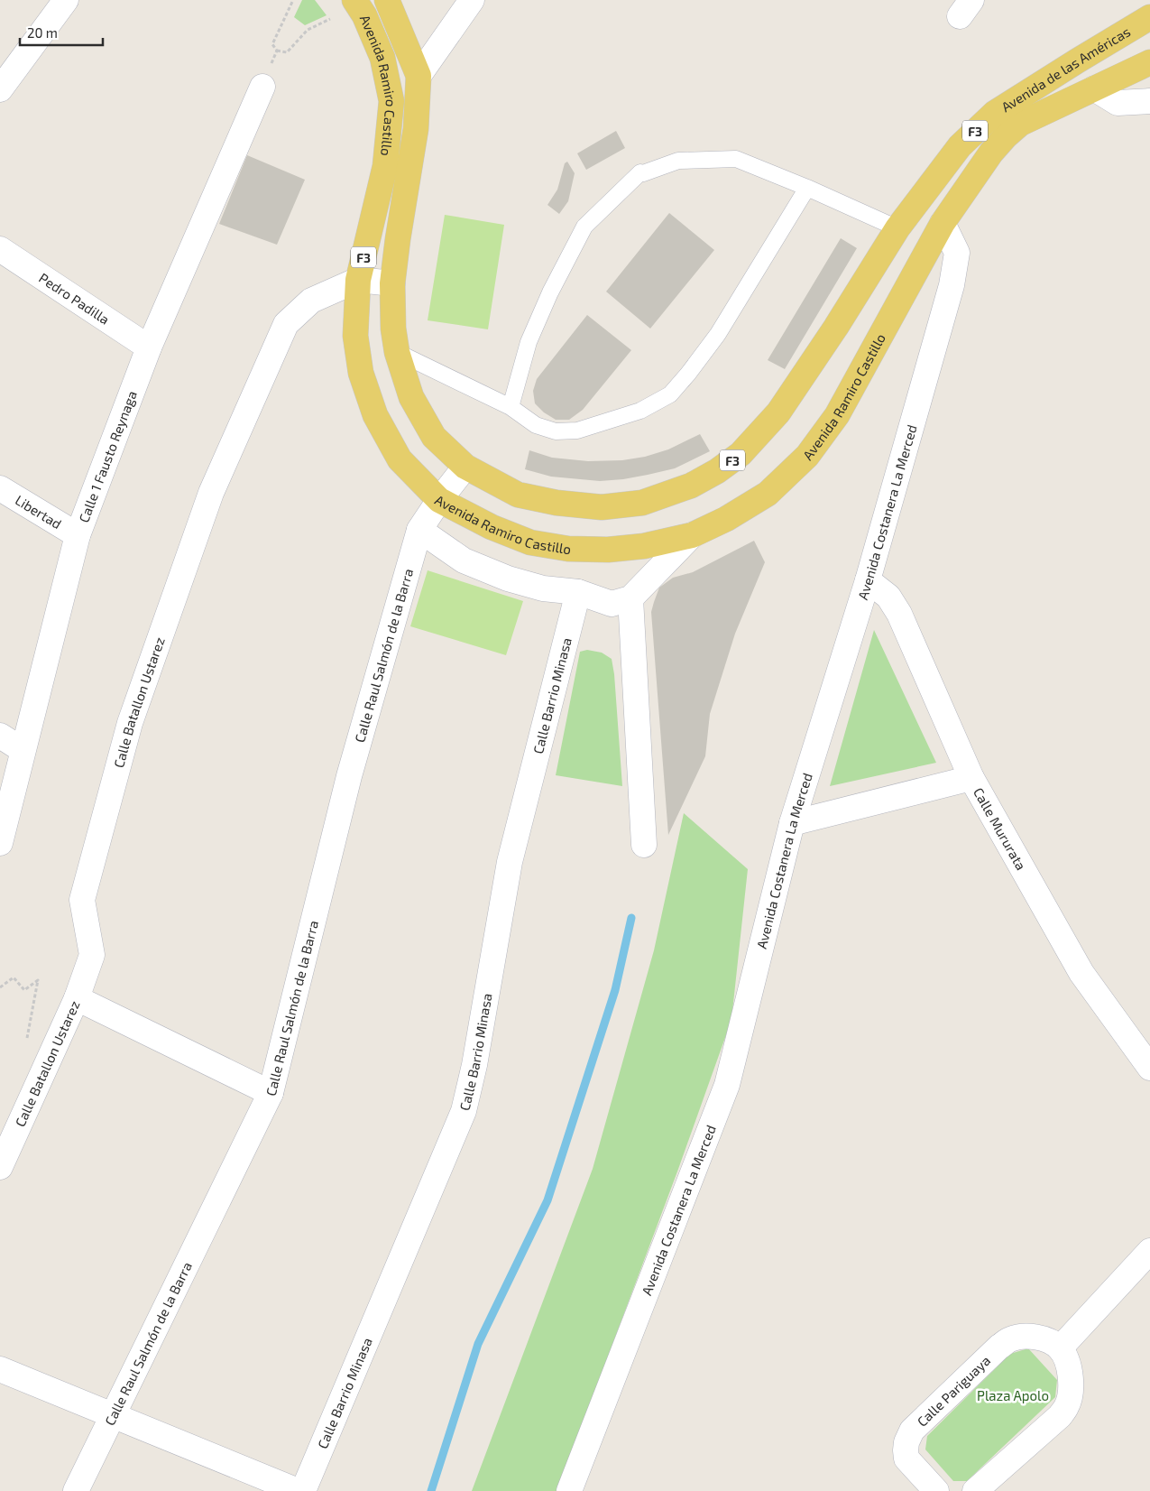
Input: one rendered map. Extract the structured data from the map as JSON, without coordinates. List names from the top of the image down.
{
  "streets": {
    "main road": ["Avenida de las Américas", "Avenida Ramiro Castillo", "F3"],
    "street": [
      "Pedro Padilla",
      "Calle 1 Fausto Reynaga",
      "Avenida Costanera La Merced",
      "Libertad",
      "Calle Raul Salmón de la Barra",
      "Calle Barrio Minasa",
      "Calle Batallon Ustarez",
      "Calle Mururata",
      "Calle Pariguaya"
    ]
  },
  "crossings": [
    ["Avenida de las Américas", "Avenida Ramiro Castillo"],
    ["Avenida de las Américas", "Avenida Costanera La Merced"],
    ["Avenida Ramiro Castillo", "Avenida Costanera La Merced"],
    ["Avenida Ramiro Castillo", "Calle Raul Salmón de la Barra"],
    ["Avenida Ramiro Castillo", "Calle Batallon Ustarez"],
    ["Pedro Padilla", "Calle 1 Fausto Reynaga"],
    ["Calle 1 Fausto Reynaga", "Libertad"],
    ["Avenida Costanera La Merced", "Calle Mururata"]
  ],
  "parks": ["Plaza Apolo"],
  "scale_bar": "20 m"
}
